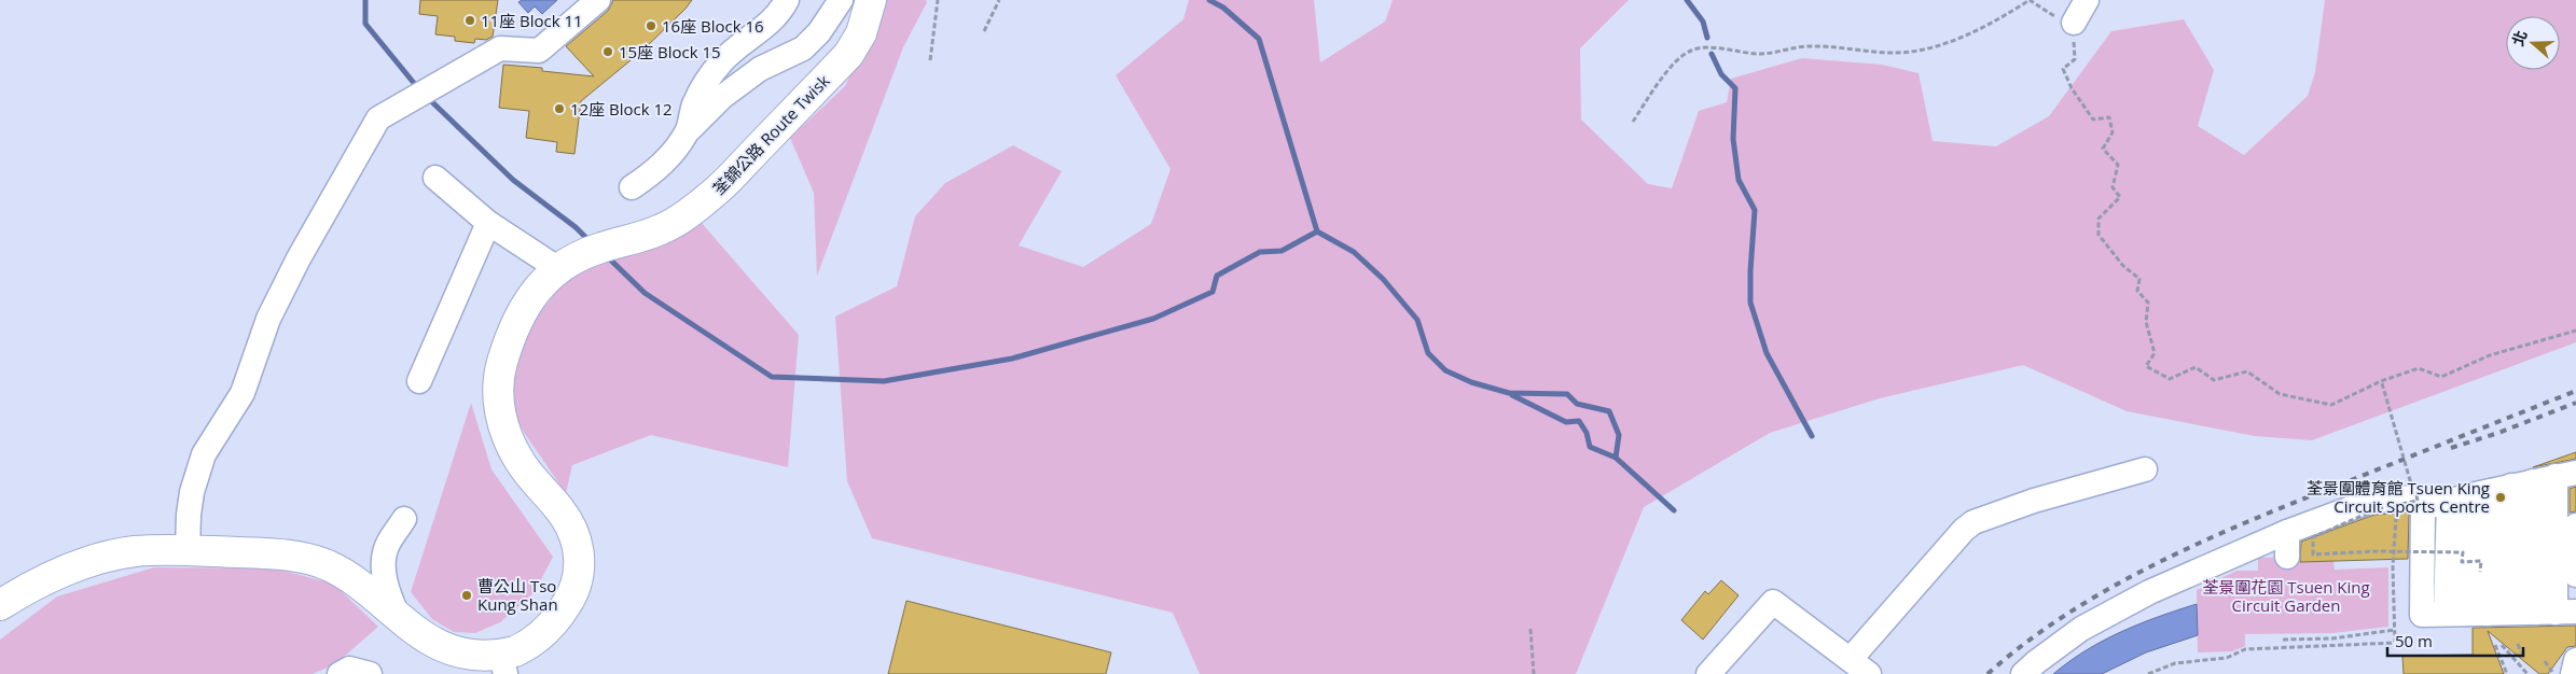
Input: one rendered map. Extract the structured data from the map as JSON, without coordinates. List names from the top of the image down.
{
  "streets": {
    "main road": ["荃錦公路 Route Twisk"]
  },
  "parks": ["荃景圍花園 Tsuen King Circuit Garden"],
  "places": [
    "11座 Block 11",
    "16座 Block 16",
    "15座 Block 15",
    "12座 Block 12",
    "荃景圍體育館 Tsuen King Circuit Sports Centre",
    "曹公山 Tso Kung Shan"
  ],
  "scale_bar": "50 m",
  "north": "left"
}
